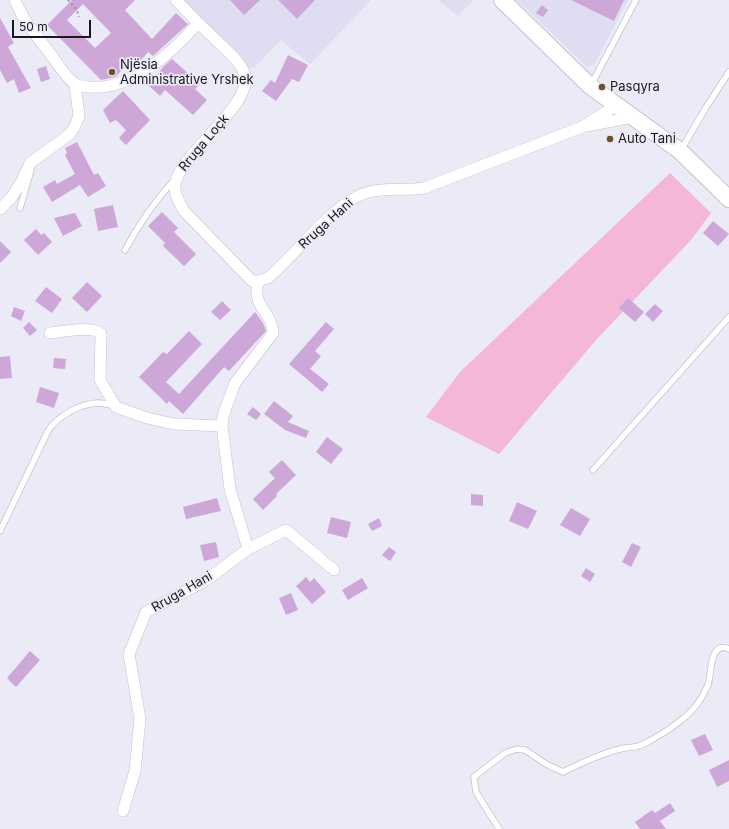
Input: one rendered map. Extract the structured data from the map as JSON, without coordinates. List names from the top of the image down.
{
  "streets": {
    "street": ["Rruga Loçk", "Rruga Hani"]
  },
  "crossings": [
    ["Rruga Loçk", "Rruga Hani"]
  ],
  "places": ["Njësia Administrative Yrshek", "Pasqyra", "Auto Tani"],
  "scale_bar": "50 m"
}
